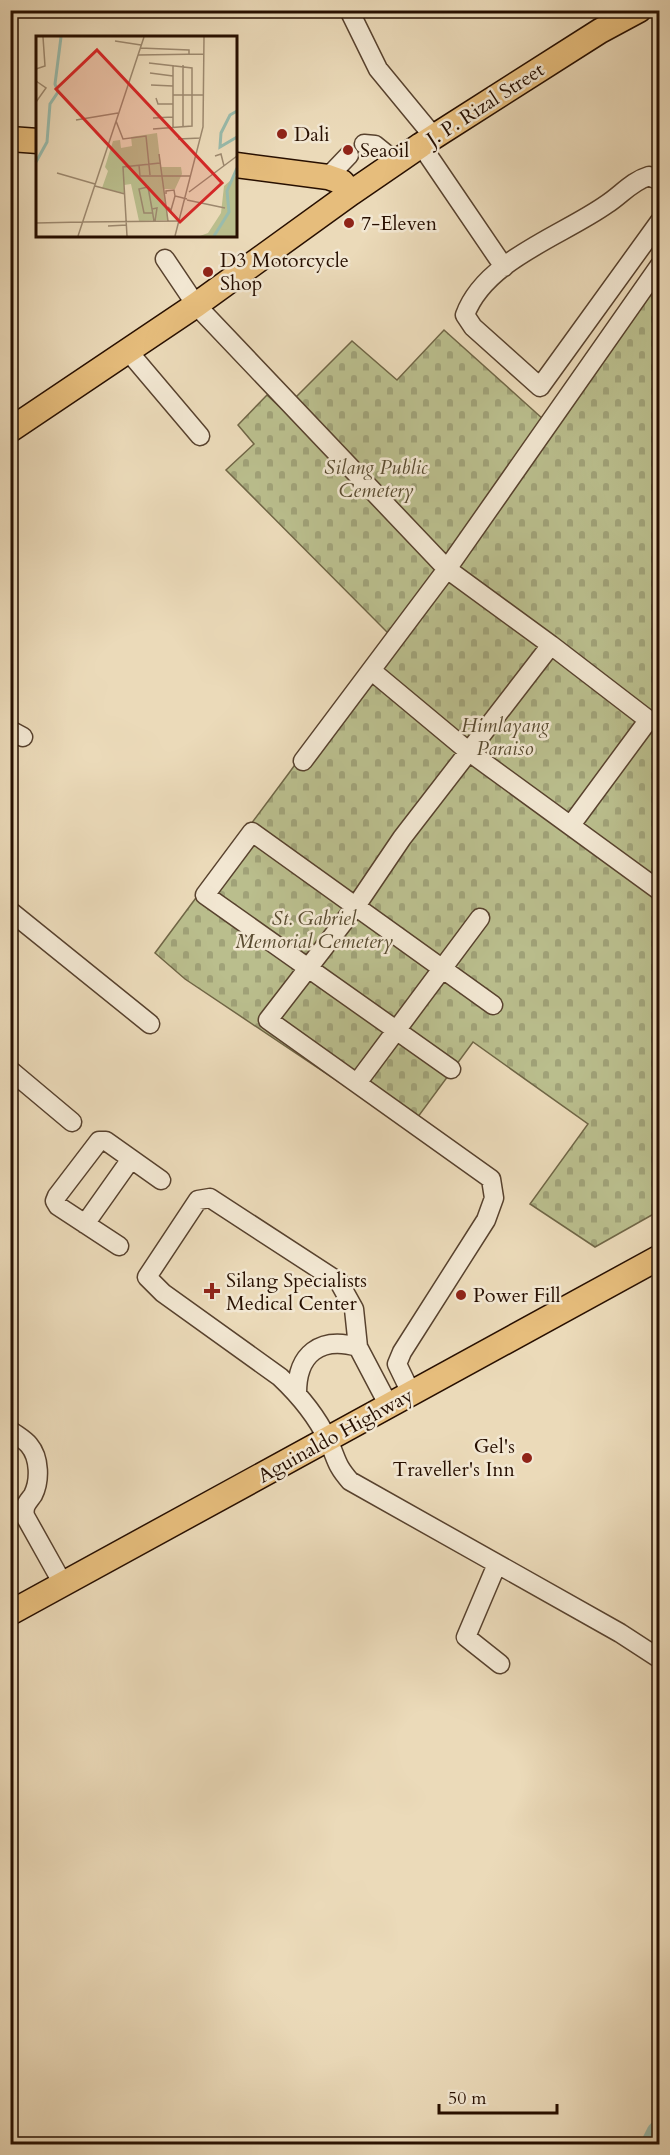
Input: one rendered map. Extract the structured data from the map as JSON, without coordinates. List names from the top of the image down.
{
  "streets": {
    "main road": ["J. P. Rizal Street", "Aguinaldo Highway"]
  },
  "parks": ["Silang Public Cemetery", "Himlayang Paraiso", "St. Gabriel Memorial Cemetery"],
  "places": {
    "other": [
      "Dali",
      "Seaoil",
      "7-Eleven",
      "D3 Motorcycle Shop",
      "Power Fill",
      "Gel's Traveller's Inn"
    ],
    "health": ["Silang Specialists Medical Center"]
  },
  "scale_bar": "50 m"
}
